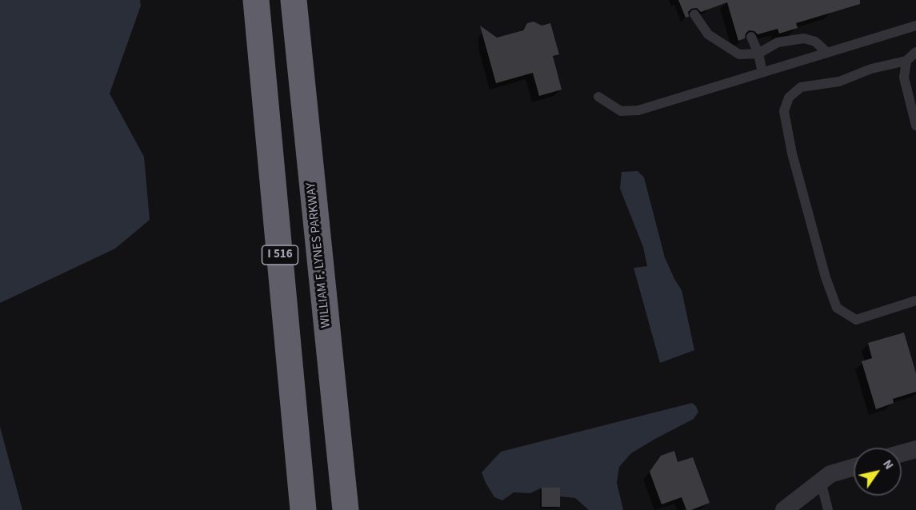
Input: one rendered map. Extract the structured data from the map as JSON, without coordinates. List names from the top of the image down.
{
  "streets": {
    "highway": ["I 516", "WILLIAM F. LYNES PARKWAY"]
  },
  "north": "top right"
}
